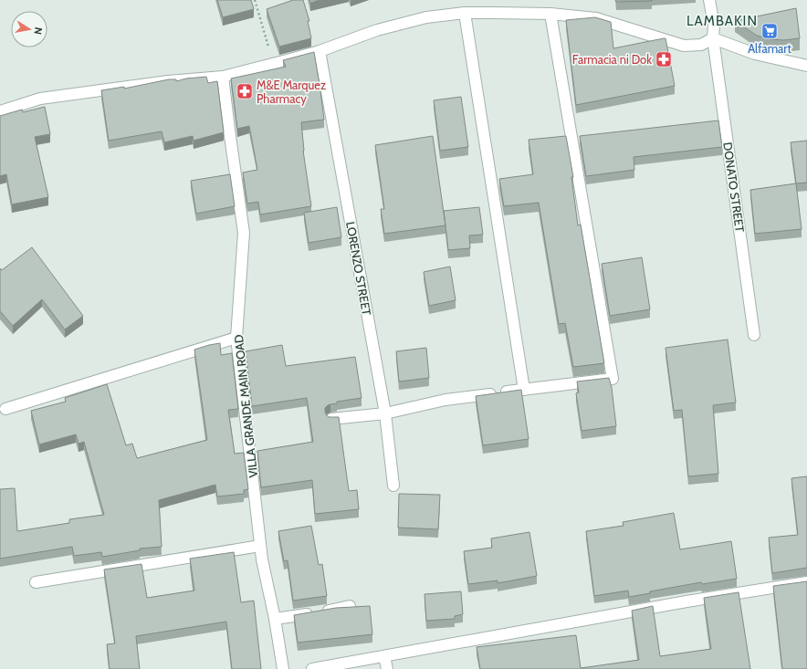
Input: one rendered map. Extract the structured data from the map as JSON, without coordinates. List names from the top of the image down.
{
  "streets": {
    "street": ["DONATO STREET", "LORENZO STREET", "VILLA GRANDE MAIN ROAD"]
  },
  "districts": ["LAMBAKIN"],
  "places": {
    "supermarket": ["Alfamart"],
    "pharmacy": ["Farmacia ni Dok", "M&E Marquez Pharmacy"]
  },
  "north": "right"
}
